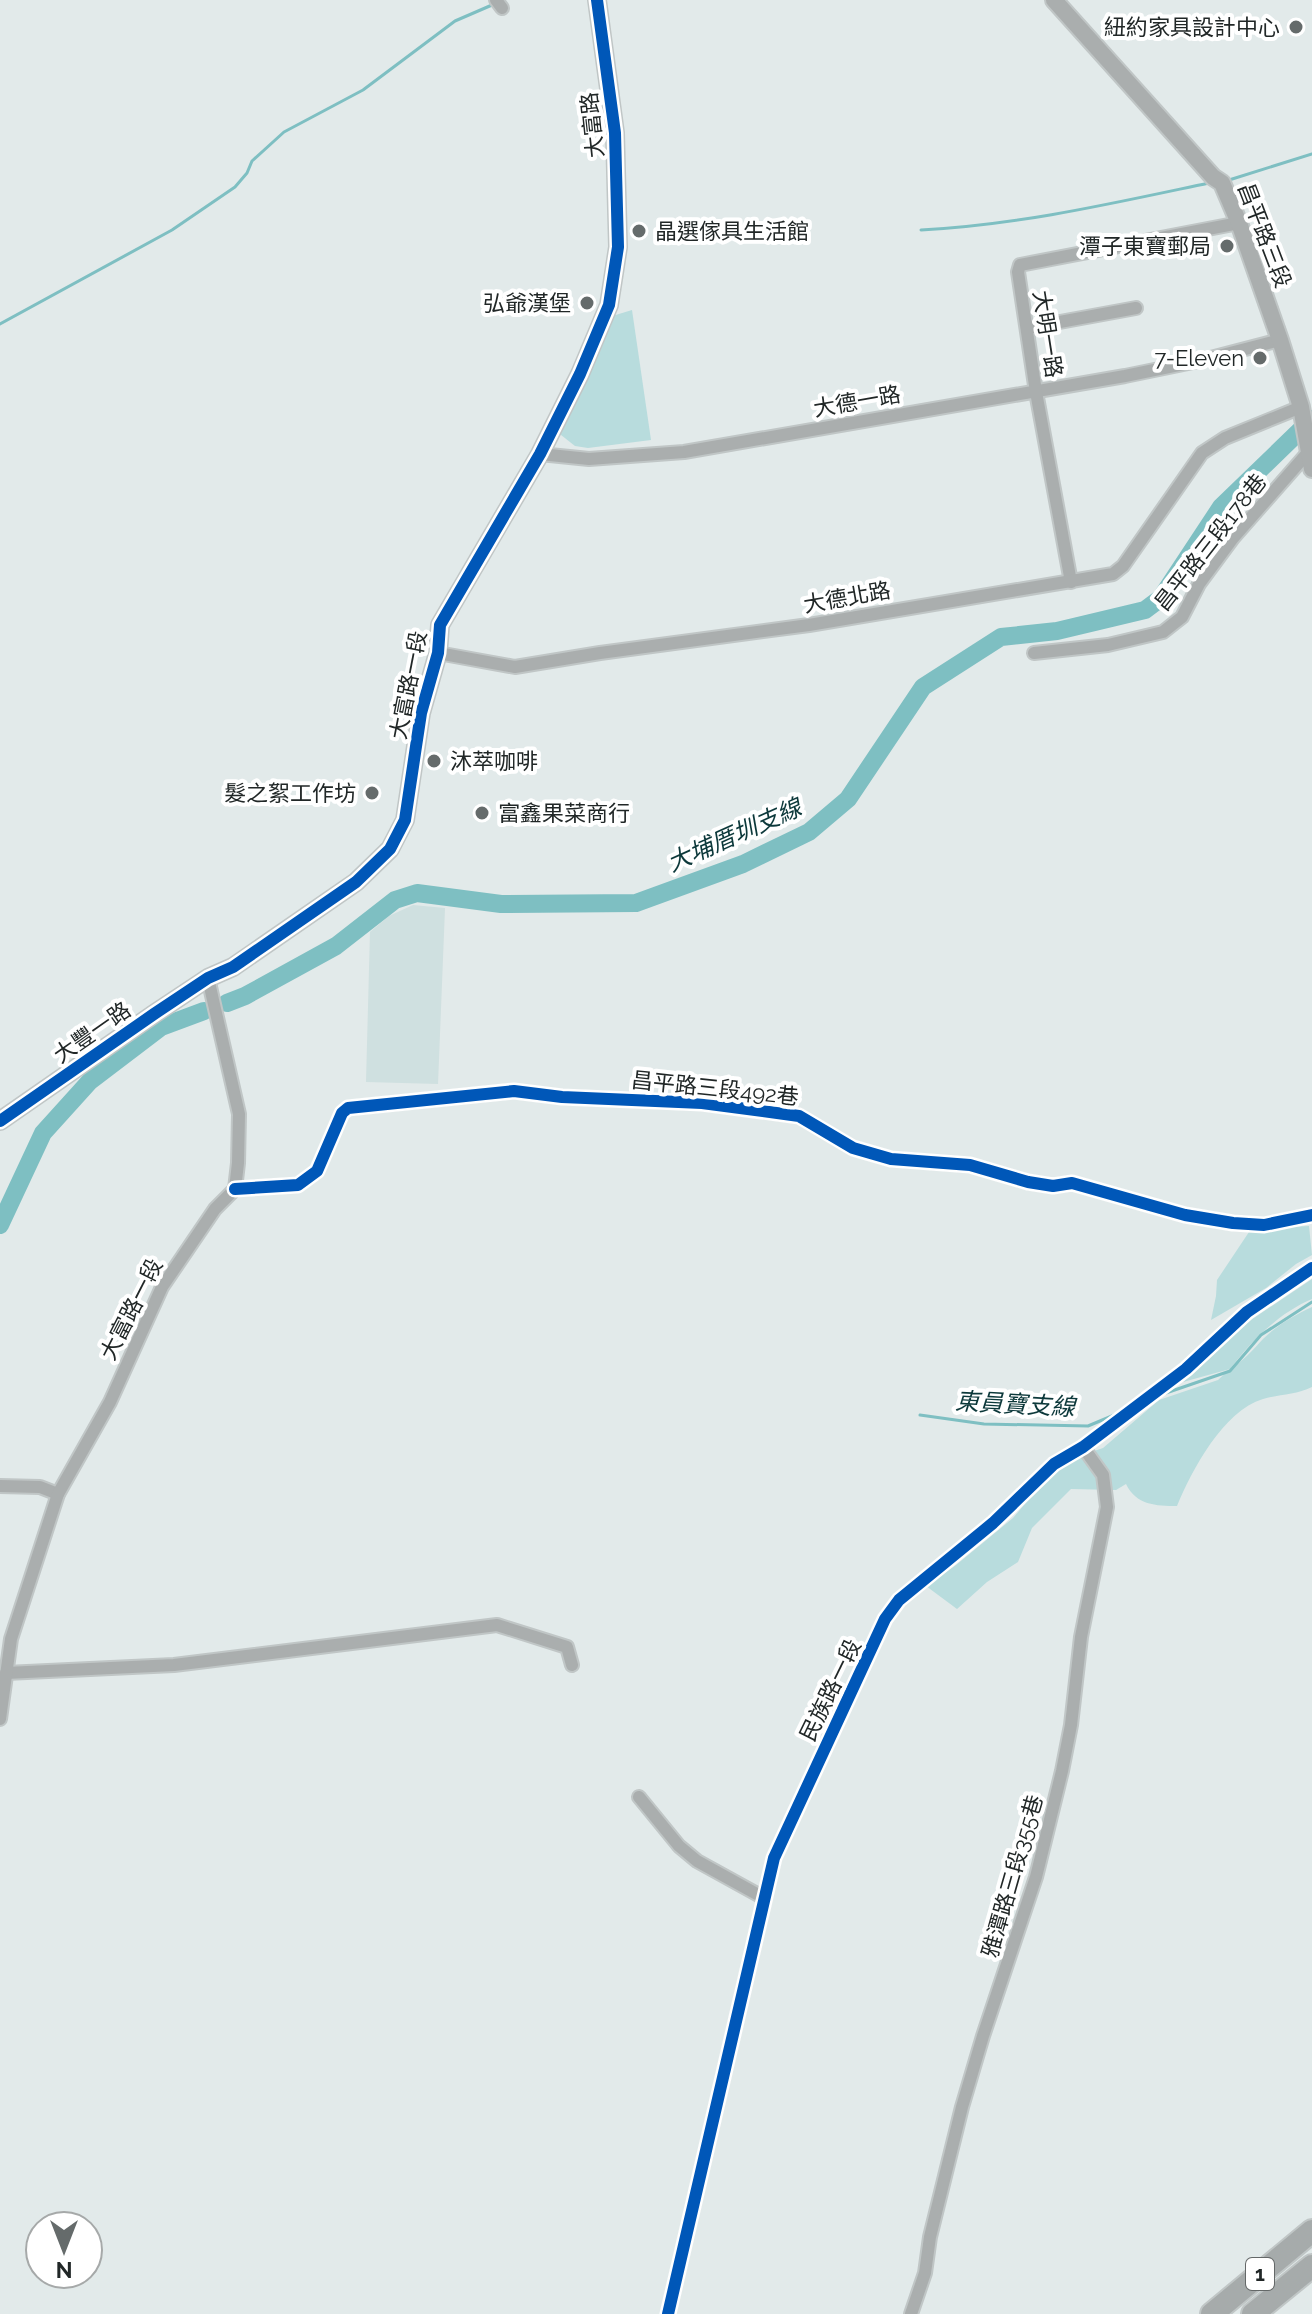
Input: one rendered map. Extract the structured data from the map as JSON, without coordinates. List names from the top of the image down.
{
  "streets": {
    "highway": ["1"],
    "street": [
      "大富路",
      "昌平路三段",
      "大明一路",
      "大德一路",
      "昌平路三段178巷",
      "大德北路",
      "大富路一段",
      "大豐一路",
      "昌平路三段492巷",
      "民族路一段",
      "雅潭路三段355巷"
    ]
  },
  "crossings": [
    ["大富路", "大富路一段"],
    ["昌平路三段", "大明一路"],
    ["昌平路三段", "大德一路"],
    ["昌平路三段", "昌平路三段178巷"],
    ["昌平路三段", "大德北路"],
    ["大明一路", "大德一路"],
    ["大明一路", "大德北路"],
    ["大德一路", "大富路一段"],
    ["大德北路", "大富路一段"],
    ["大富路一段", "大豐一路"],
    ["大富路一段", "昌平路三段492巷"],
    ["民族路一段", "雅潭路三段355巷"]
  ],
  "water": ["大埔厝圳支線", "東員寶支線"],
  "places": [
    "紐約家具設計中心",
    "晶選傢具生活館",
    "潭子東寶郵局",
    "弘爺漢堡",
    "7-Eleven",
    "沐萃咖啡",
    "髮之絮工作坊",
    "富鑫果菜商行"
  ],
  "north": "bottom"
}
